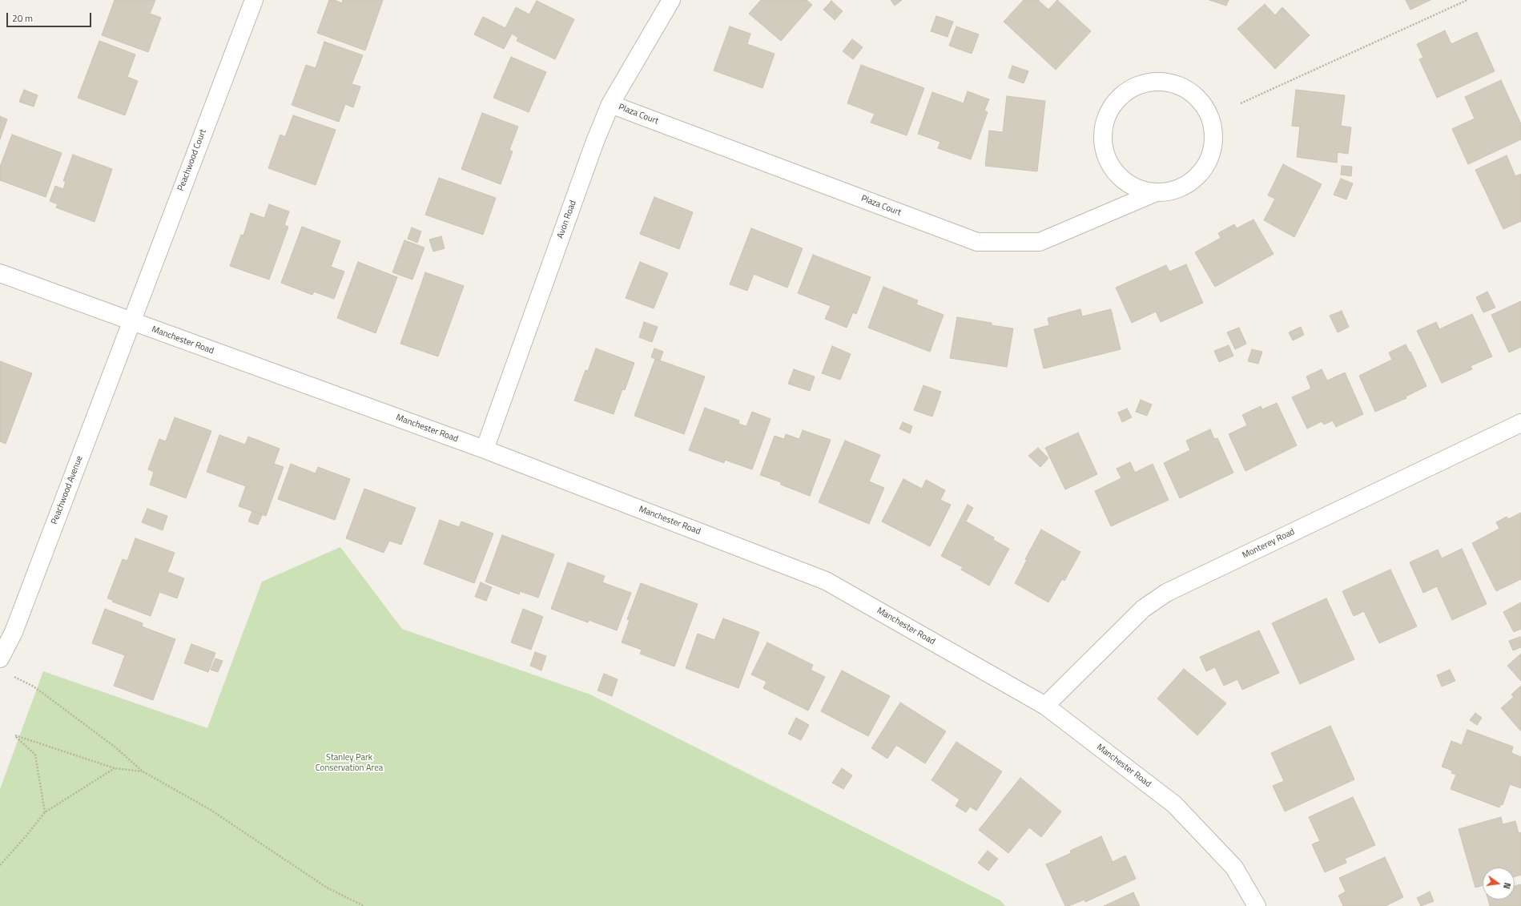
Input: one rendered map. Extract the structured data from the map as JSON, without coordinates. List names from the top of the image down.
{
  "streets": {
    "street": [
      "Plaza Court",
      "Peachwood Court",
      "Avon Road",
      "Manchester Road",
      "Peachwood Avenue",
      "Monterey Road"
    ]
  },
  "crossings": [
    ["Plaza Court", "Avon Road"],
    ["Peachwood Court", "Manchester Road"],
    ["Peachwood Court", "Peachwood Avenue"],
    ["Avon Road", "Manchester Road"],
    ["Manchester Road", "Peachwood Avenue"],
    ["Manchester Road", "Monterey Road"]
  ],
  "parks": ["Stanley Park Conservation Area"],
  "scale_bar": "20 m",
  "north": "right"
}
